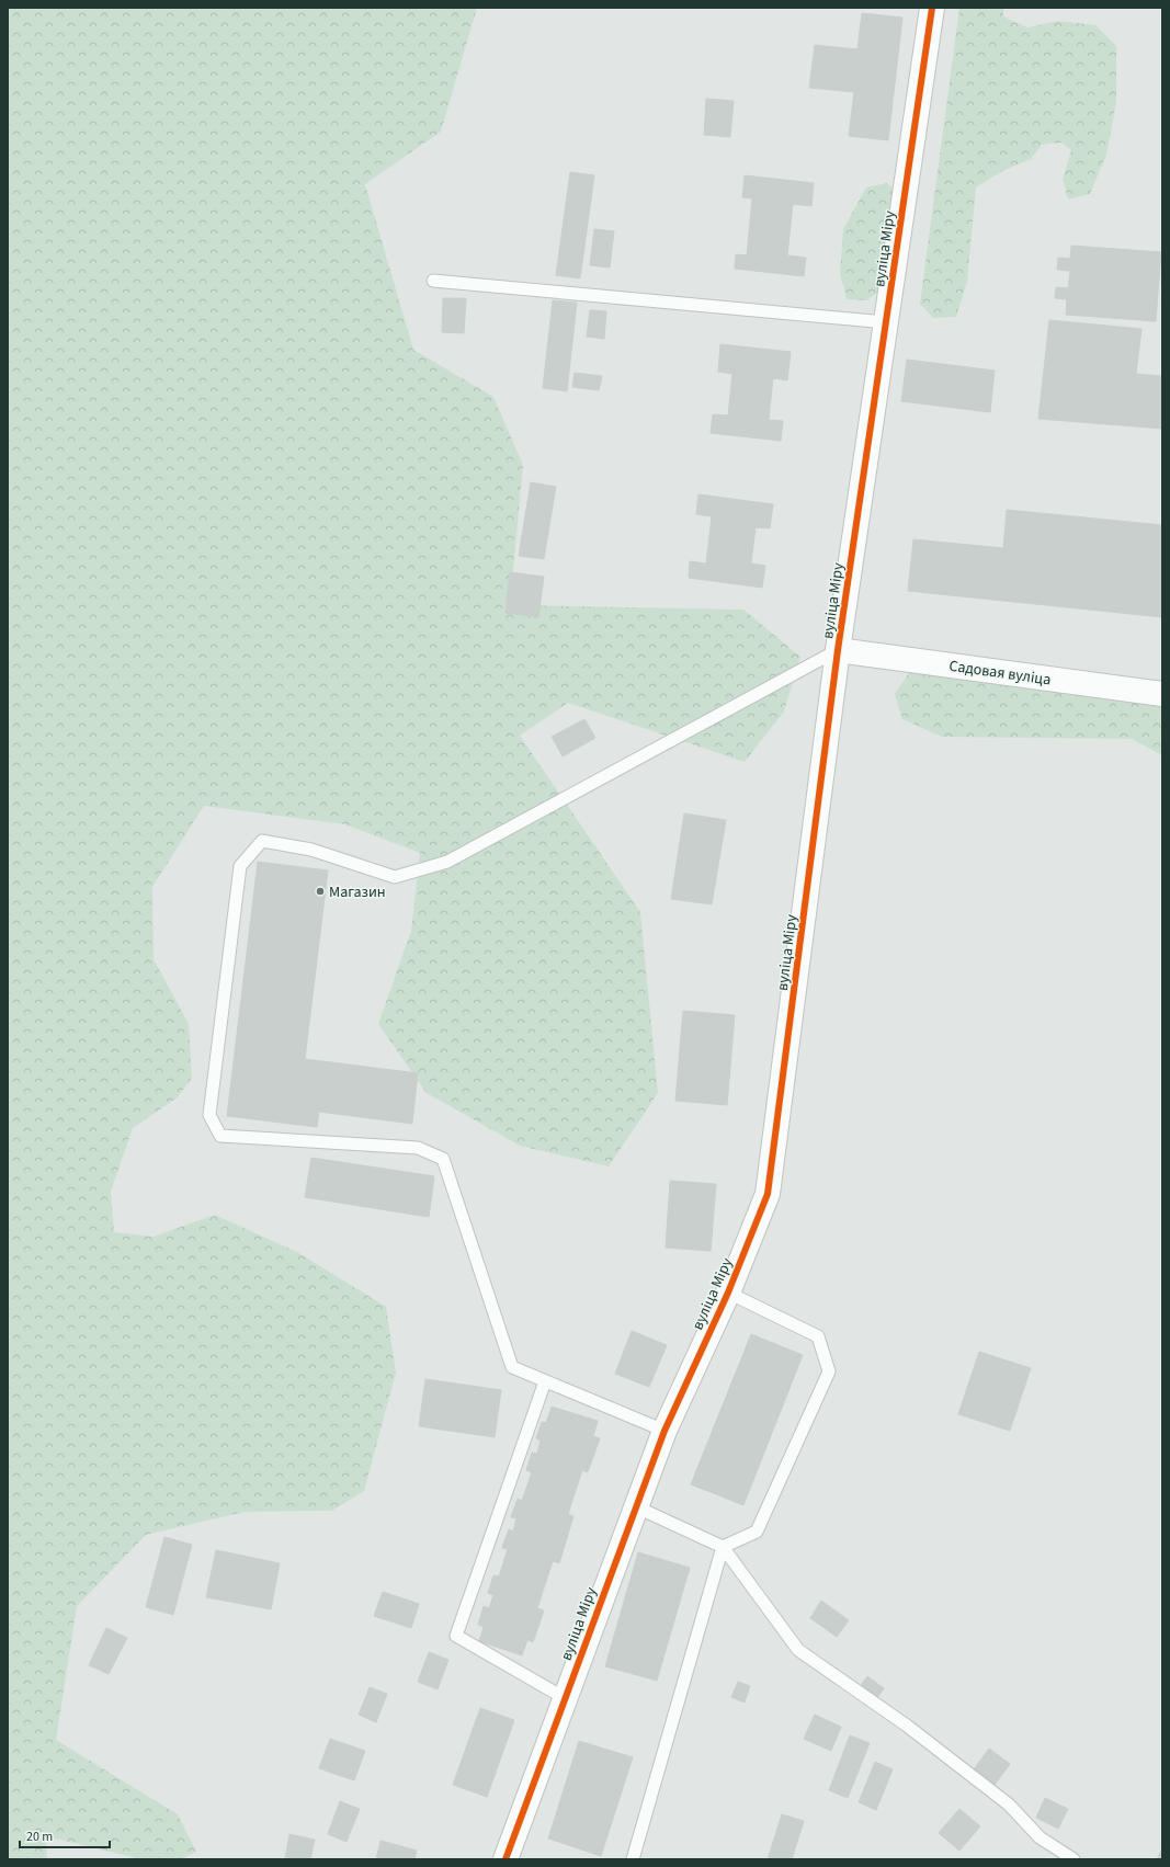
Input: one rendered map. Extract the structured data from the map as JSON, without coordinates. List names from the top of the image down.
{
  "streets": {
    "street": ["вуліца Міру", "Садовая вуліца"]
  },
  "crossings": [
    ["вуліца Міру", "Садовая вуліца"]
  ],
  "places": ["Магазин"],
  "scale_bar": "20 m"
}
